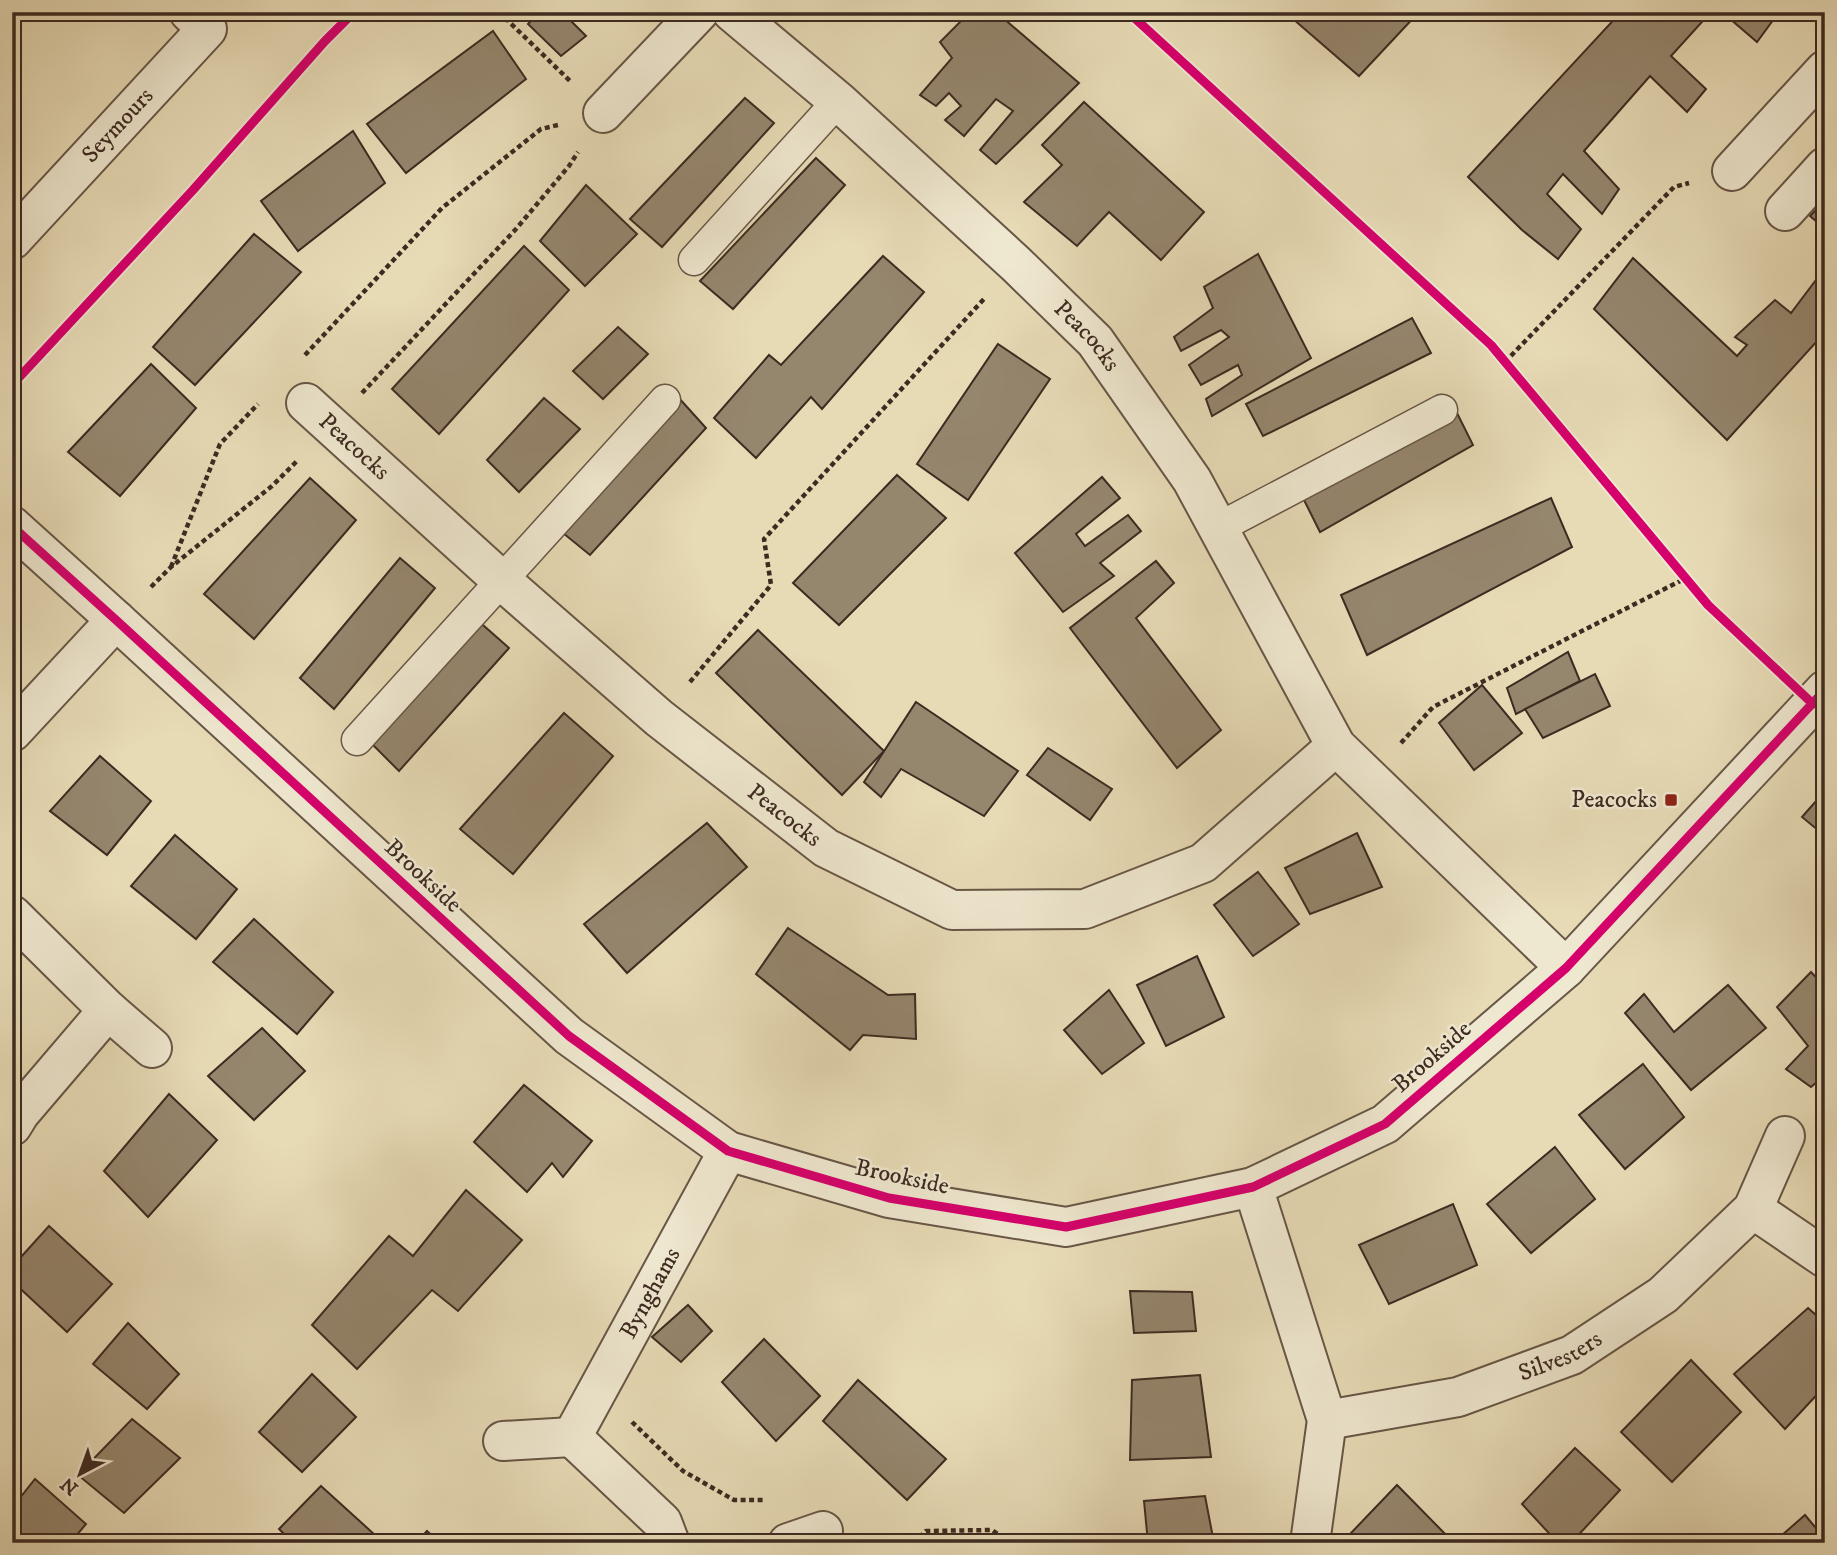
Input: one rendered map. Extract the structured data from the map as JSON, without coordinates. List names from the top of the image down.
{
  "streets": {
    "street": [
      "Seymours",
      "Peacocks",
      "Brookside",
      "Bynghams",
      "Silvesters"
    ]
  },
  "crossings": [
    ["Peacocks", "Brookside"],
    ["Brookside", "Bynghams"]
  ],
  "places": {
    "transit": ["Peacocks"]
  },
  "north": "bottom left"
}
